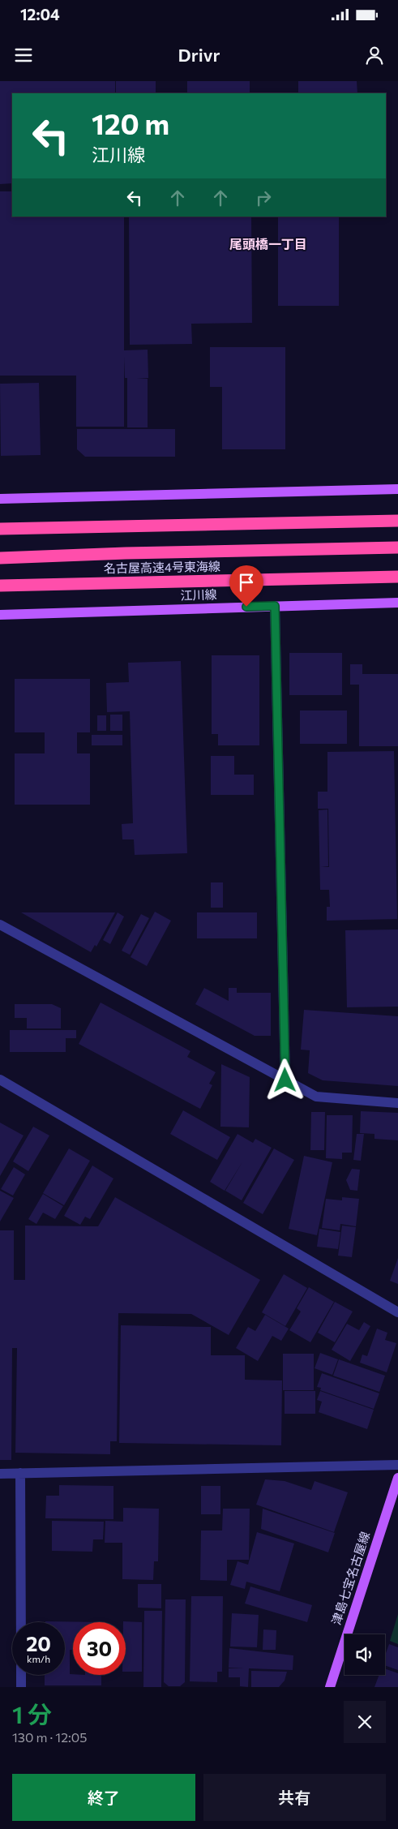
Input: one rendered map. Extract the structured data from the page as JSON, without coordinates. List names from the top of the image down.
{
  "streets": {
    "highway": ["名古屋高速4号東海線"],
    "main road": ["江川線", "津島七宝名古屋線"]
  },
  "districts": ["尾頭橋一丁目"],
  "page": {
    "status": "12:04",
    "header": "Drivr",
    "turn": ["120 m", "江川線"],
    "speed": "20 km/h",
    "limit": "30",
    "heading": ["1 分", "130 m · 12:05"],
    "buttons": ["終了", "共有"]
  }
}
